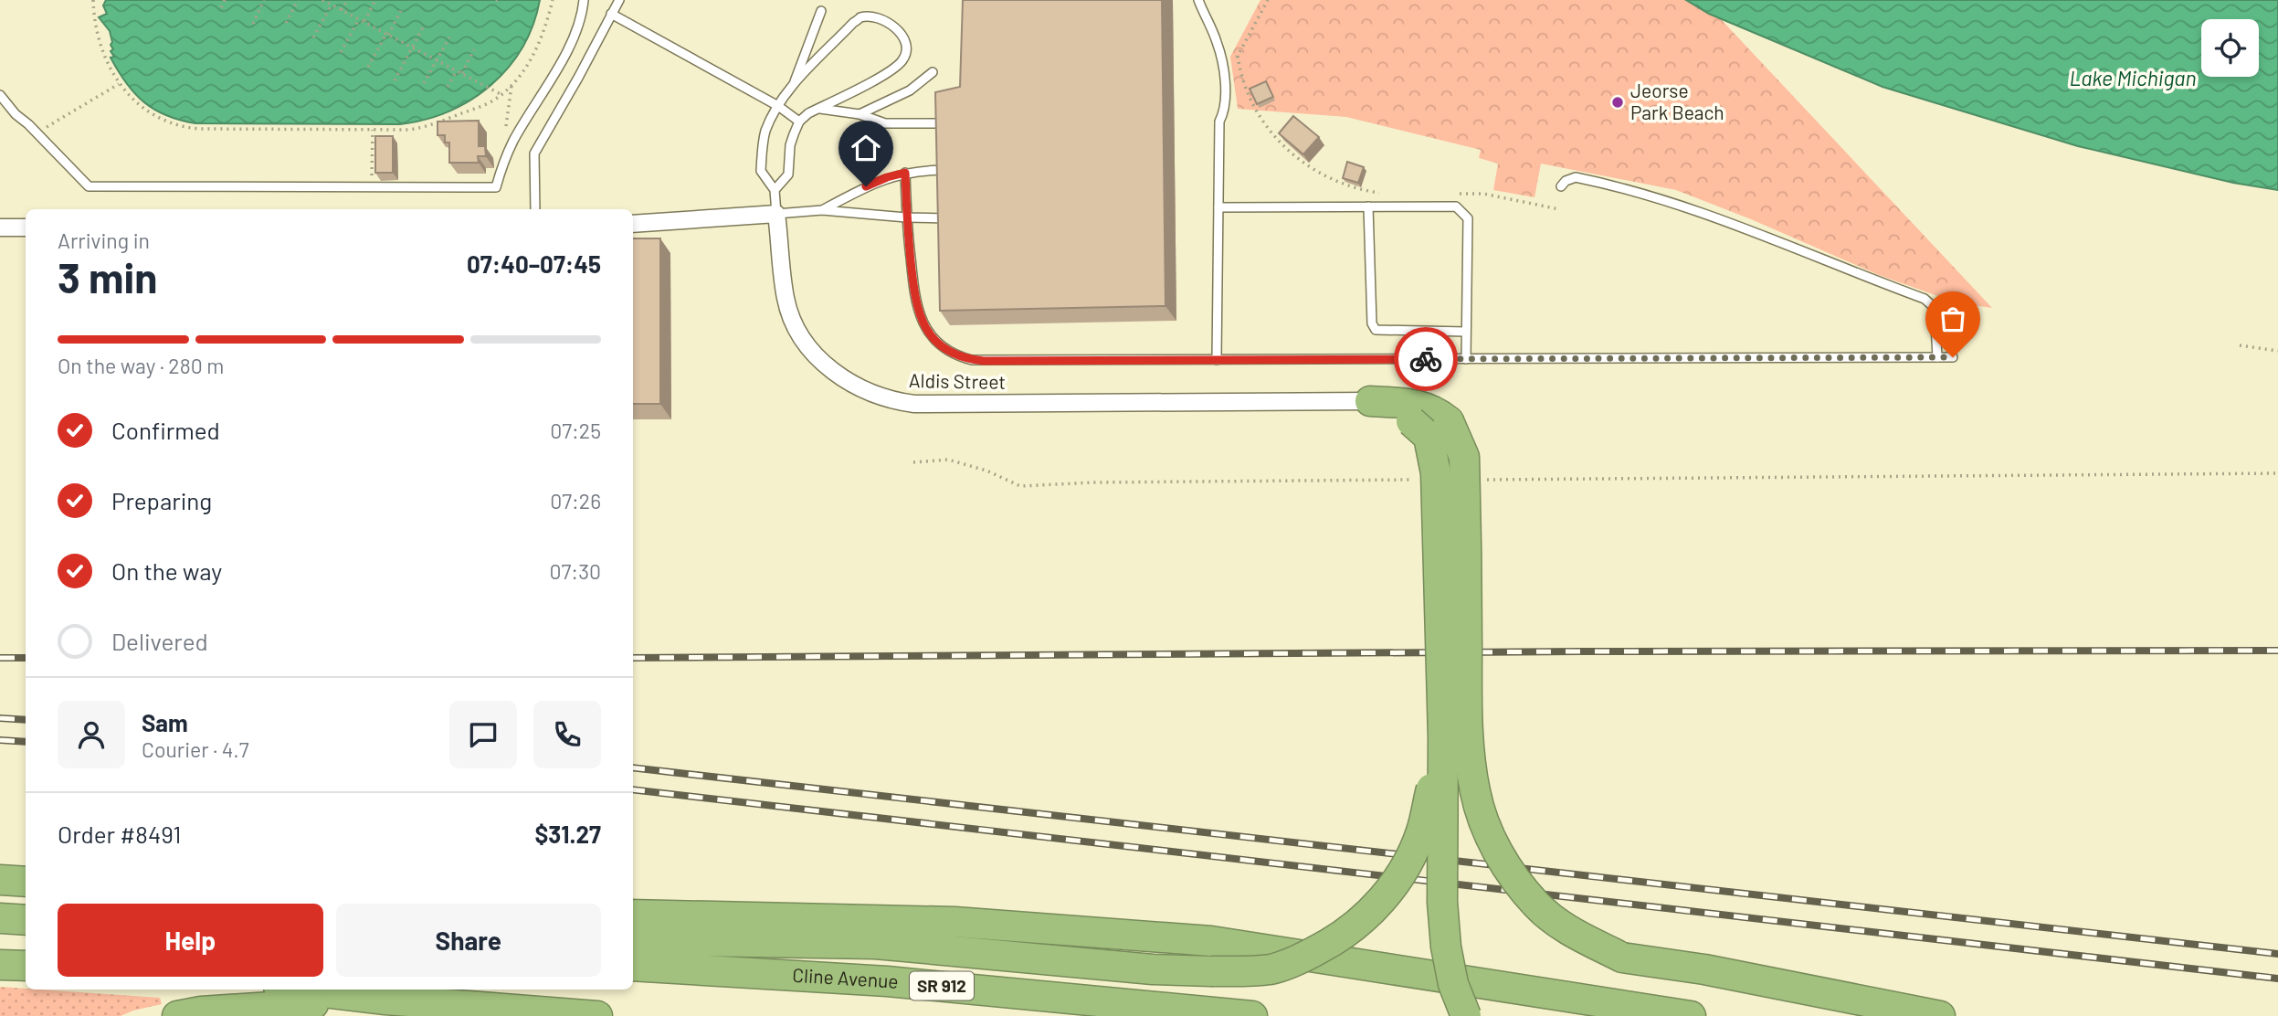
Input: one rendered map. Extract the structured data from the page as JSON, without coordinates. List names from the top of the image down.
{
  "streets": {
    "highway": ["Cline Avenue", "SR 912"],
    "street": ["Aldis Street"]
  },
  "water": ["Lake Michigan"],
  "places": ["Jeorse Park Beach"],
  "page": {
    "heading": ["3 min", "Arriving in", "07:40–07:45"],
    "panel": [
      "Sam",
      "Courier · 4.7",
      "Order #8491",
      "$31.27"
    ],
    "bar": "On the way · 280 m",
    "list": [
      ["Confirmed", "07:25"],
      ["Preparing", "07:26"],
      ["On the way", "07:30"],
      "Delivered"
    ],
    "buttons": ["Help", "Share"]
  }
}
